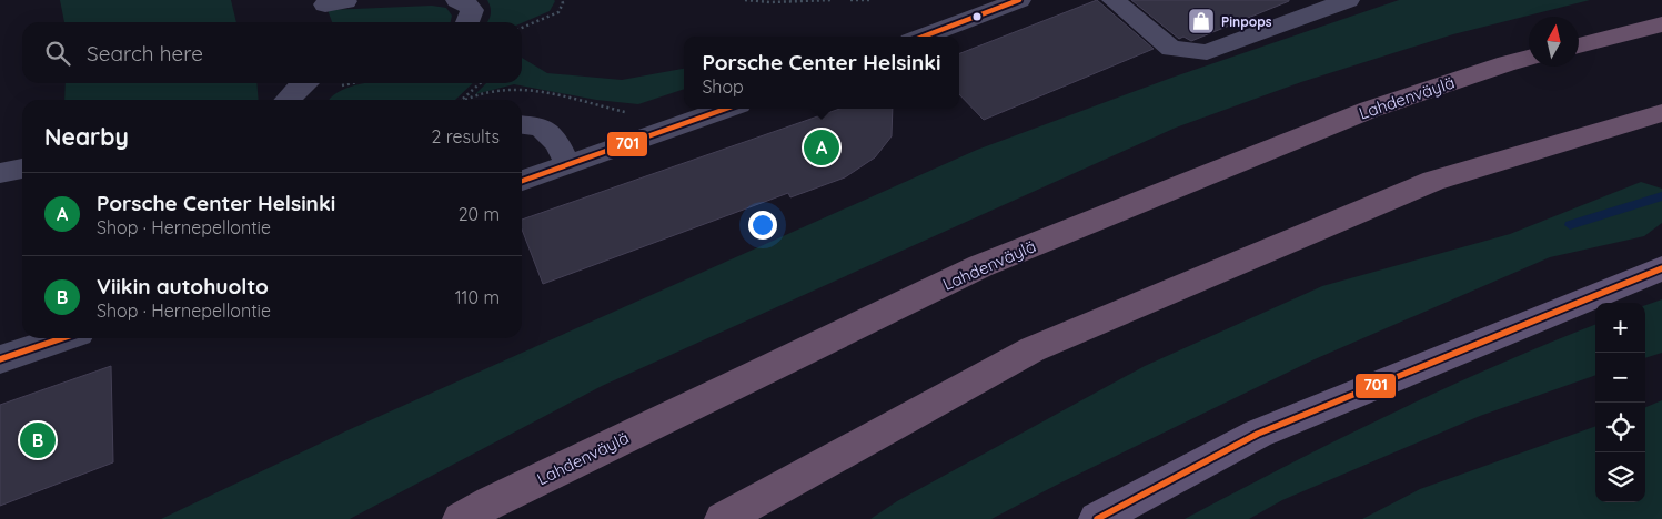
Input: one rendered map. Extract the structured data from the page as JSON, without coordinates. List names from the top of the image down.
{
  "streets": {
    "highway": ["Lahdenväylä"]
  },
  "places": {
    "shop": ["Pinpops"]
  },
  "lines": ["transit line 701"],
  "north": "top",
  "page": {
    "search": "Search here",
    "popup": ["Porsche Center Helsinki", "Shop"],
    "heading": ["Nearby", "2 results"],
    "pins": ["A", "B"],
    "list": [
      {
        "mark": "A",
        "name": "Porsche Center Helsinki",
        "note": "Shop · Hernepellontie",
        "value": "20 m"
      },
      {
        "mark": "B",
        "name": "Viikin autohuolto",
        "note": "Shop · Hernepellontie",
        "value": "110 m"
      }
    ],
    "map_buttons": ["+", "−"]
  }
}
